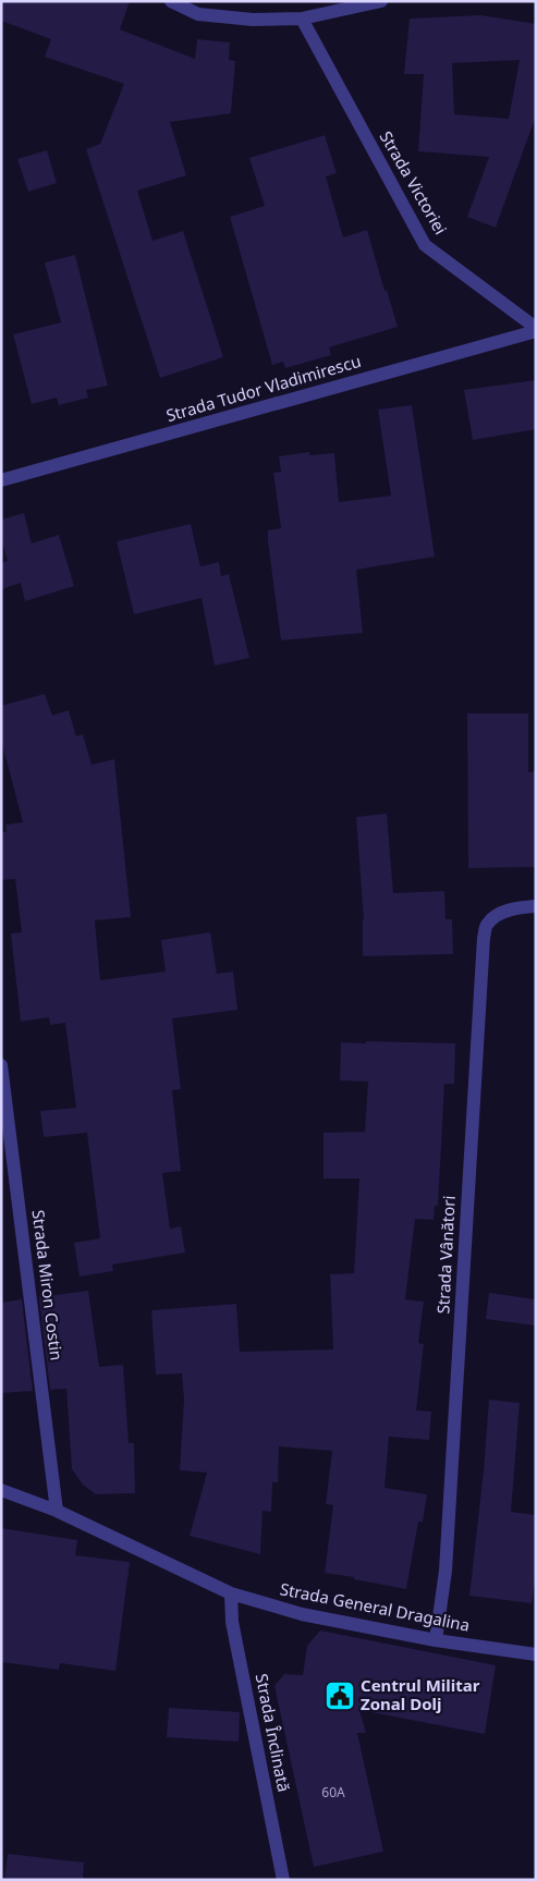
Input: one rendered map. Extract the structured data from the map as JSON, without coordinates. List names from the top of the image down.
{
  "streets": {
    "street": [
      "Strada Victoriei",
      "Strada Tudor Vladimirescu",
      "Strada Vânători",
      "Strada Miron Costin",
      "Strada General Dragalina",
      "Strada Înclinată"
    ]
  },
  "crossings": [
    ["Strada Victoriei", "Strada Tudor Vladimirescu"],
    ["Strada Vânători", "Strada General Dragalina"],
    ["Strada Miron Costin", "Strada General Dragalina"],
    ["Strada General Dragalina", "Strada Înclinată"]
  ],
  "places": {
    "public building": ["Centrul Militar Zonal Dolj"]
  },
  "house_numbers": ["60A"]
}
